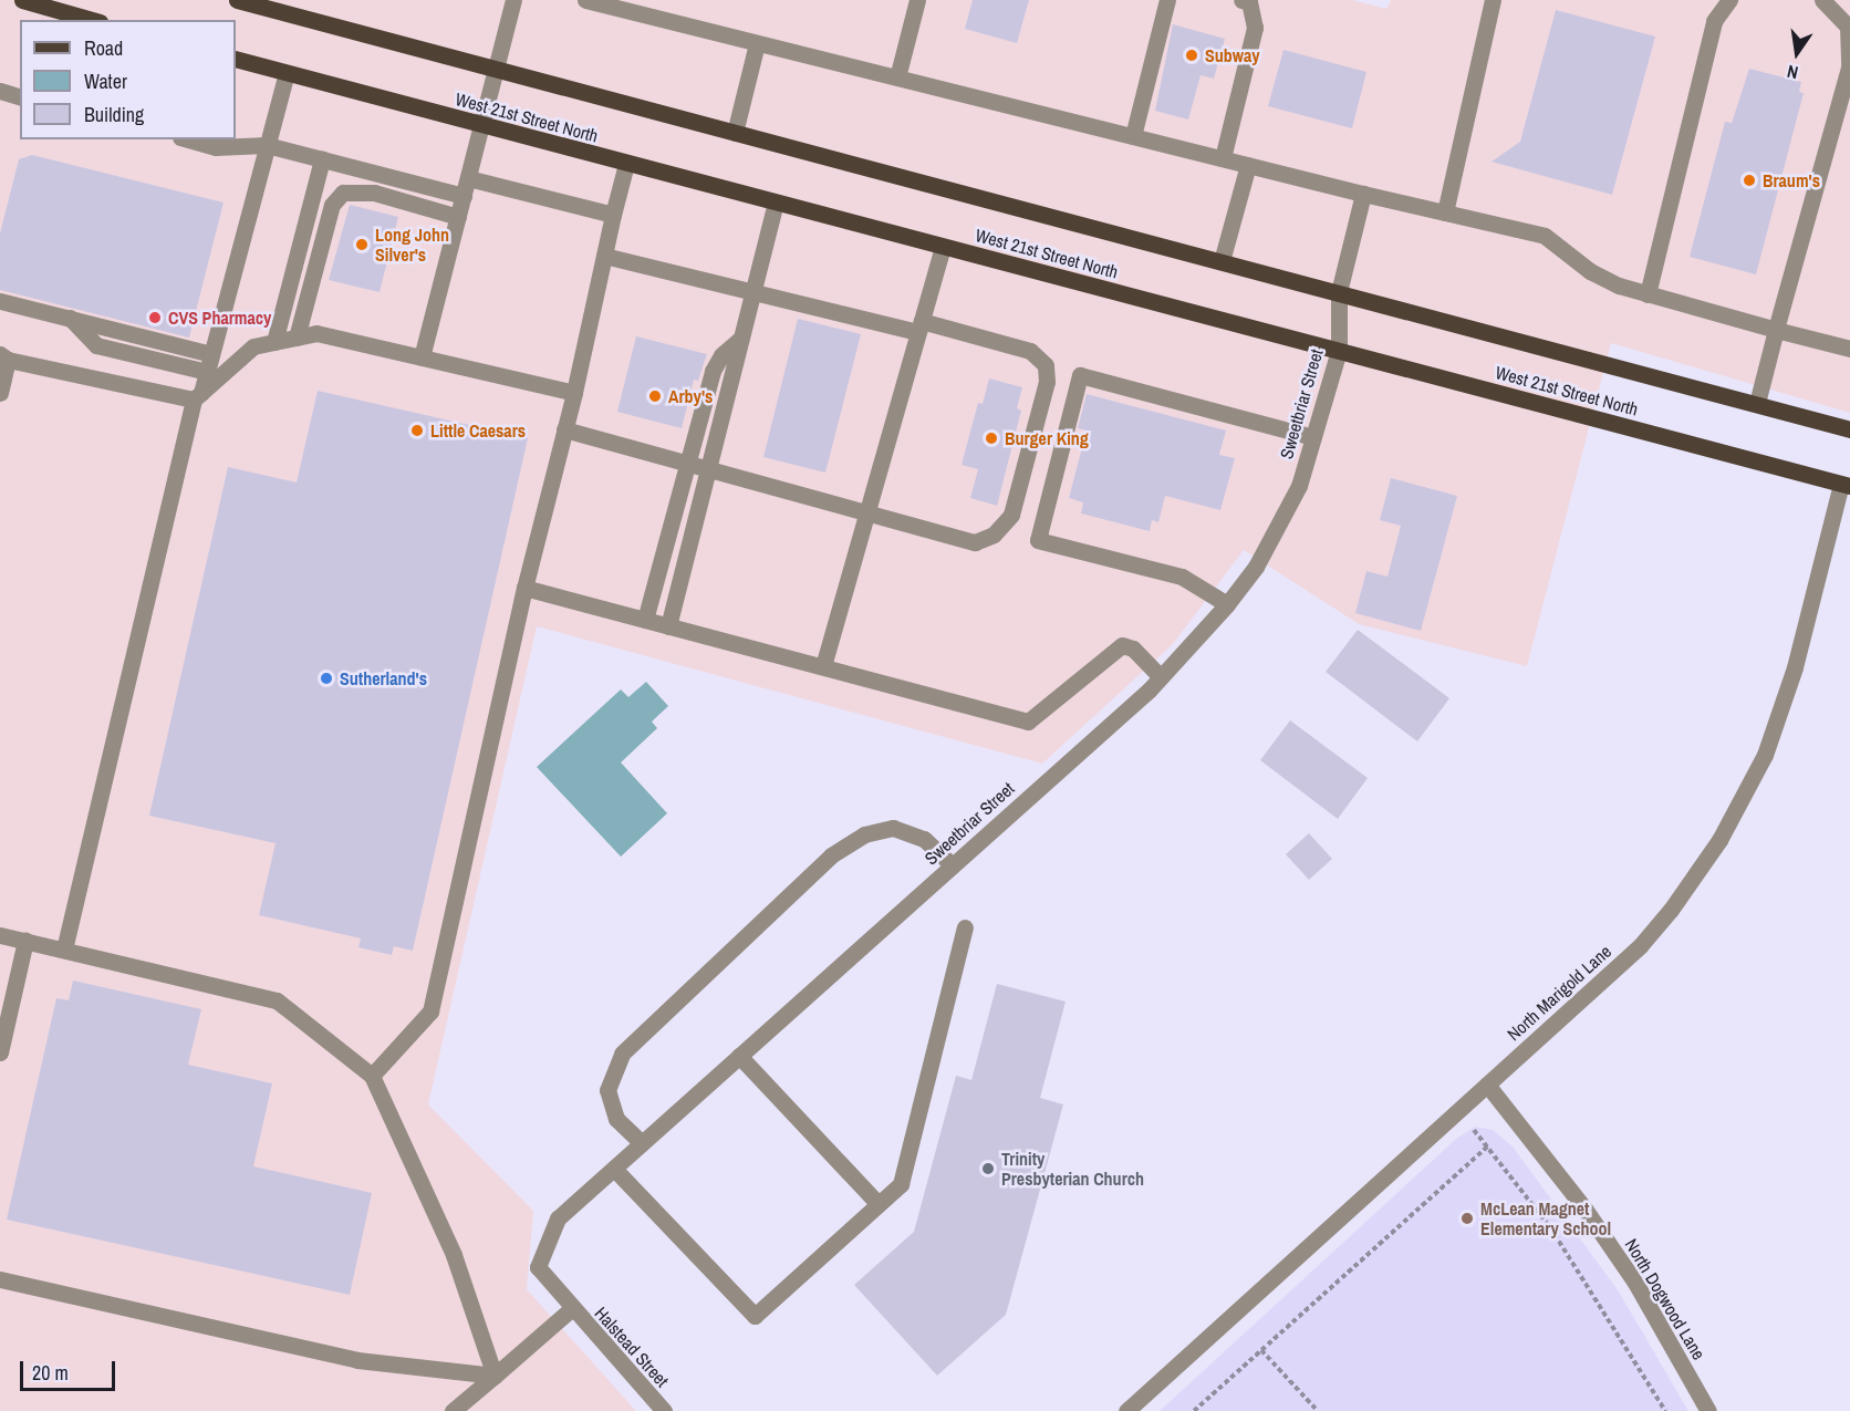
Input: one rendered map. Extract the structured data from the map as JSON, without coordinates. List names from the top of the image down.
{
  "streets": {
    "main road": ["West 21st Street North"],
    "street": [
      "Sweetbriar Street",
      "North Marigold Lane",
      "North Dogwood Lane",
      "Halstead Street"
    ]
  },
  "crossings": [
    ["West 21st Street North", "Sweetbriar Street"],
    ["West 21st Street North", "North Marigold Lane"],
    ["Sweetbriar Street", "Halstead Street"],
    ["North Marigold Lane", "North Dogwood Lane"]
  ],
  "places": [
    "Subway",
    "Braum's",
    "Long John Silver's",
    "CVS Pharmacy",
    "Arby's",
    "Little Caesars",
    "Burger King",
    "Sutherland's",
    "Trinity Presbyterian Church",
    "McLean Magnet Elementary School"
  ],
  "legend": ["Road", "Water", "Building"],
  "scale_bar": "20 m",
  "north": "bottom"
}
